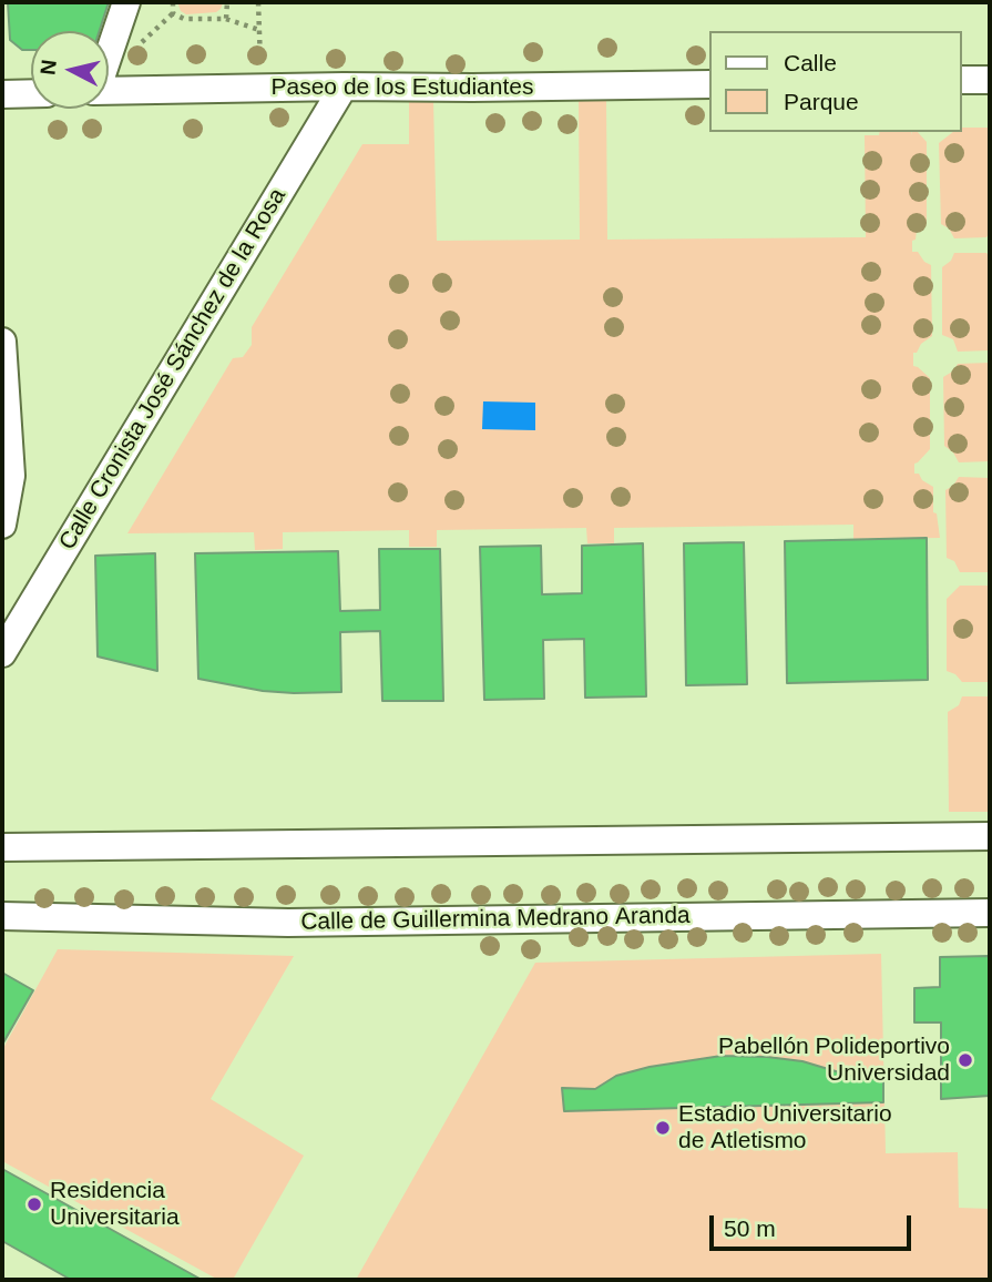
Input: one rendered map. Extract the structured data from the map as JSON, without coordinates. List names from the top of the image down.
{
  "streets": {
    "street": ["Paseo de los Estudiantes", "Calle Cronista José Sánchez de la Rosa", "Calle de Guillermina Medrano Aranda"]
  },
  "crossings": [
    ["Paseo de los Estudiantes", "Calle Cronista José Sánchez de la Rosa"]
  ],
  "places": ["Pabellón Polideportivo Universidad", "Estadio Universitario de Atletismo", "Residencia Universitaria"],
  "legend": ["Calle", "Parque"],
  "scale_bar": "50 m",
  "north": "left"
}
